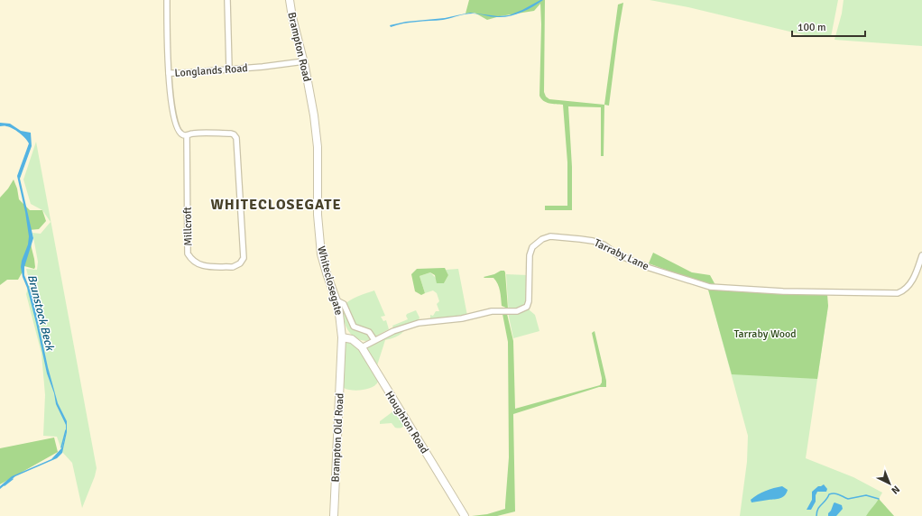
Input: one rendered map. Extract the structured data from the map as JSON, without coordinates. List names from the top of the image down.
{
  "streets": {
    "main road": [
      "Brampton Road",
      "Whiteclosegate",
      "Houghton Road",
      "Brampton Old Road"
    ],
    "street": ["Longlands Road", "Millcroft", "Tarraby Lane"]
  },
  "crossings": [
    ["Brampton Road", "Longlands Road"],
    ["Brampton Road", "Whiteclosegate"],
    ["Tarraby Lane", "Houghton Road"],
    ["Whiteclosegate", "Houghton Road"],
    ["Whiteclosegate", "Brampton Old Road"]
  ],
  "districts": ["WHITECLOSEGATE"],
  "water": ["Brunstock Beck"],
  "parks": ["Tarraby Wood"],
  "scale_bar": "100 m",
  "north": "bottom right"
}
